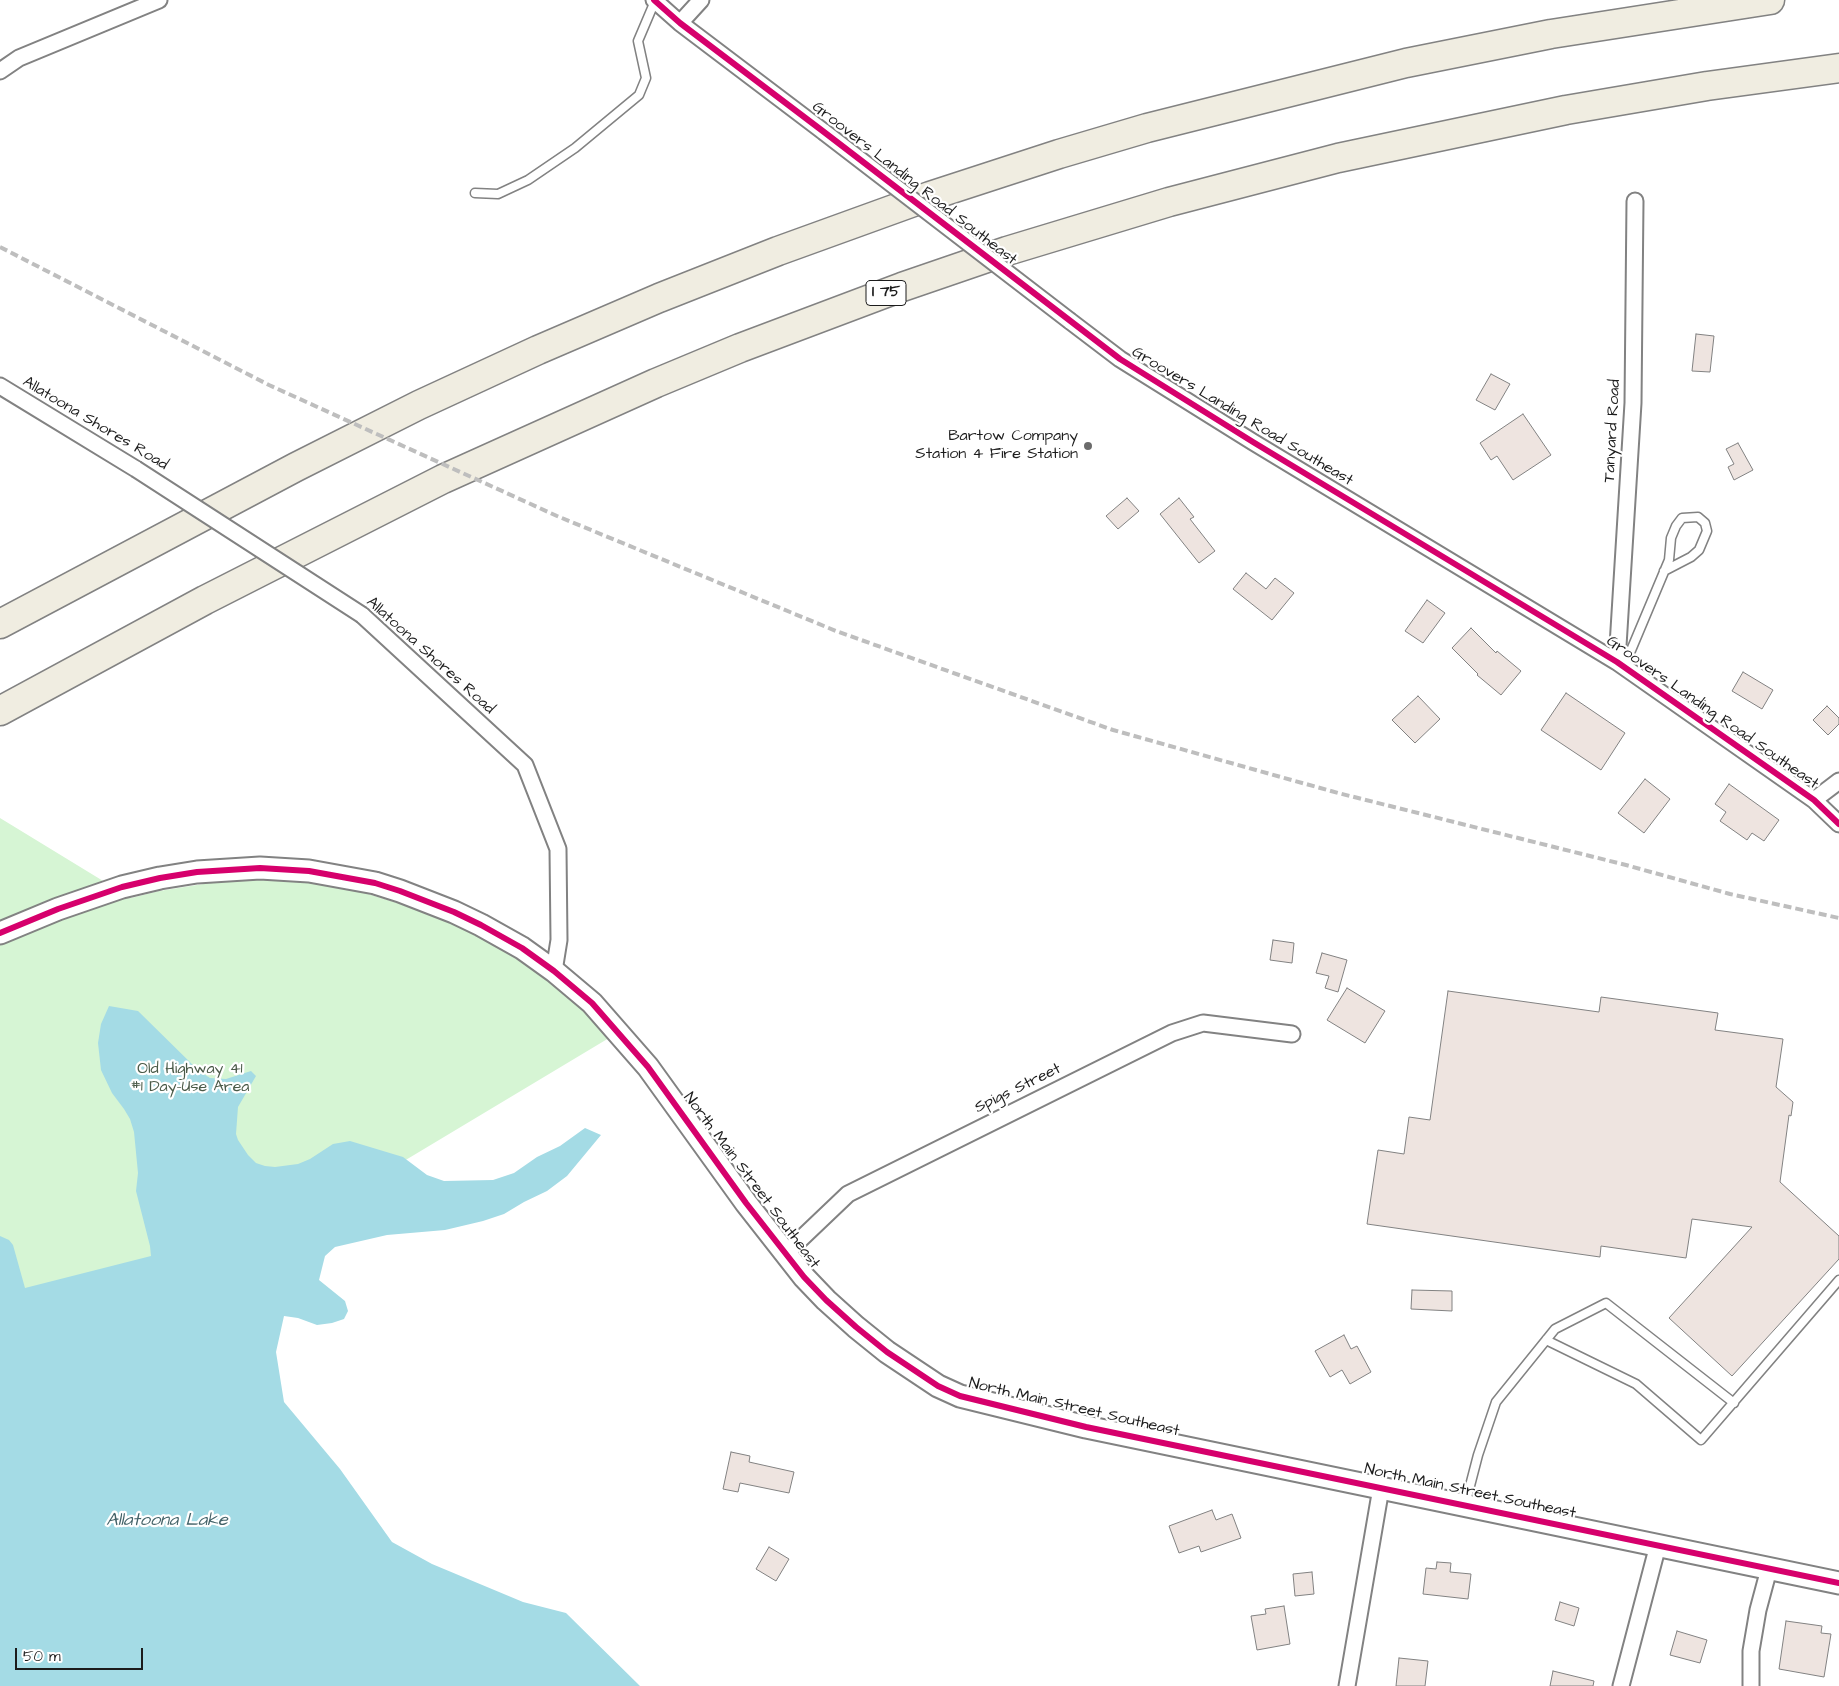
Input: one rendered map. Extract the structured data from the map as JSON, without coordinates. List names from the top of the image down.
{
  "streets": {
    "highway": ["I 75"],
    "street": [
      "Groovers Landing Road Southeast",
      "Allatoona Shores Road",
      "Tanyard Road",
      "Spigs Street",
      "North Main Street Southeast"
    ]
  },
  "crossings": [
    ["Groovers Landing Road Southeast", "Tanyard Road"],
    ["Allatoona Shores Road", "North Main Street Southeast"],
    ["Spigs Street", "North Main Street Southeast"]
  ],
  "water": ["Allatoona Lake"],
  "parks": ["Old Highway 41 #1 Day-Use Area"],
  "places": ["Bartow Company Station 4 Fire Station"],
  "scale_bar": "50 m"
}
